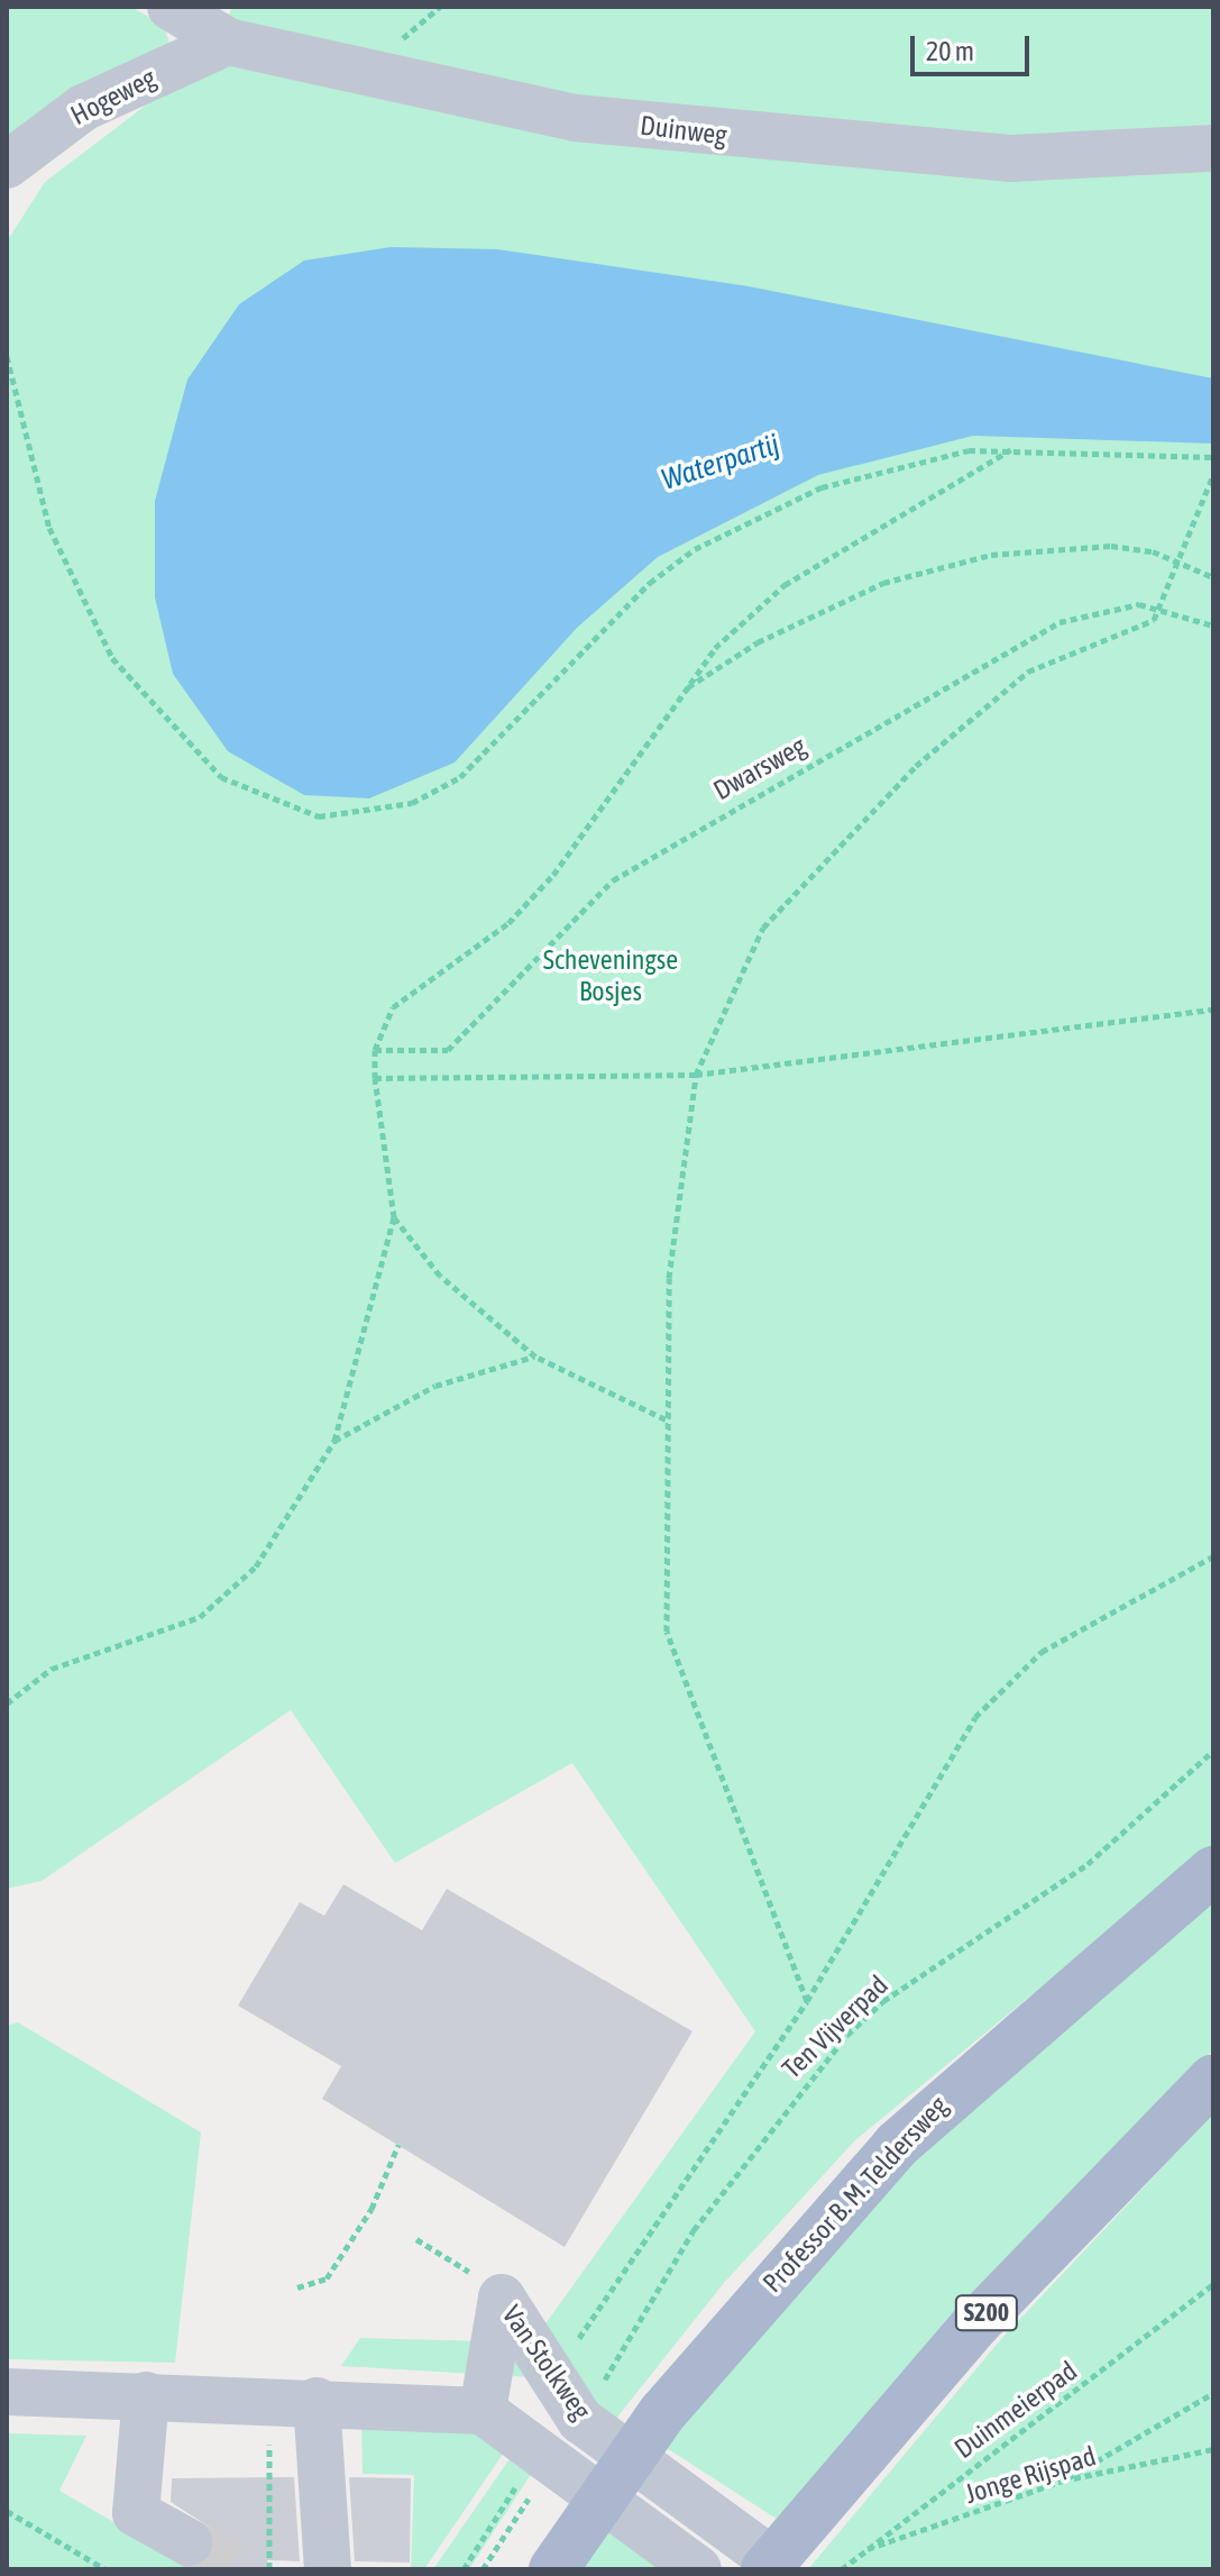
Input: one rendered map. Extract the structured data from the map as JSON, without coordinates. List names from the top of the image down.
{
  "streets": {
    "main road": ["Professor B. M. Teldersweg", "S200"],
    "street": ["Hogeweg", "Duinweg", "Van Stolkweg"],
    "path": [
      "Dwarsweg",
      "Ten Vijverpad",
      "Duinmeierpad",
      "Jonge Rijspad"
    ]
  },
  "crossings": [
    ["Hogeweg", "Duinweg"],
    ["Ten Vijverpad", "Van Stolkweg"],
    ["Professor B. M. Teldersweg", "Van Stolkweg"],
    ["S200", "Van Stolkweg"],
    ["Duinmeierpad", "Jonge Rijspad"]
  ],
  "water": ["Waterpartij"],
  "parks": ["Scheveningse Bosjes"],
  "scale_bar": "20 m"
}
